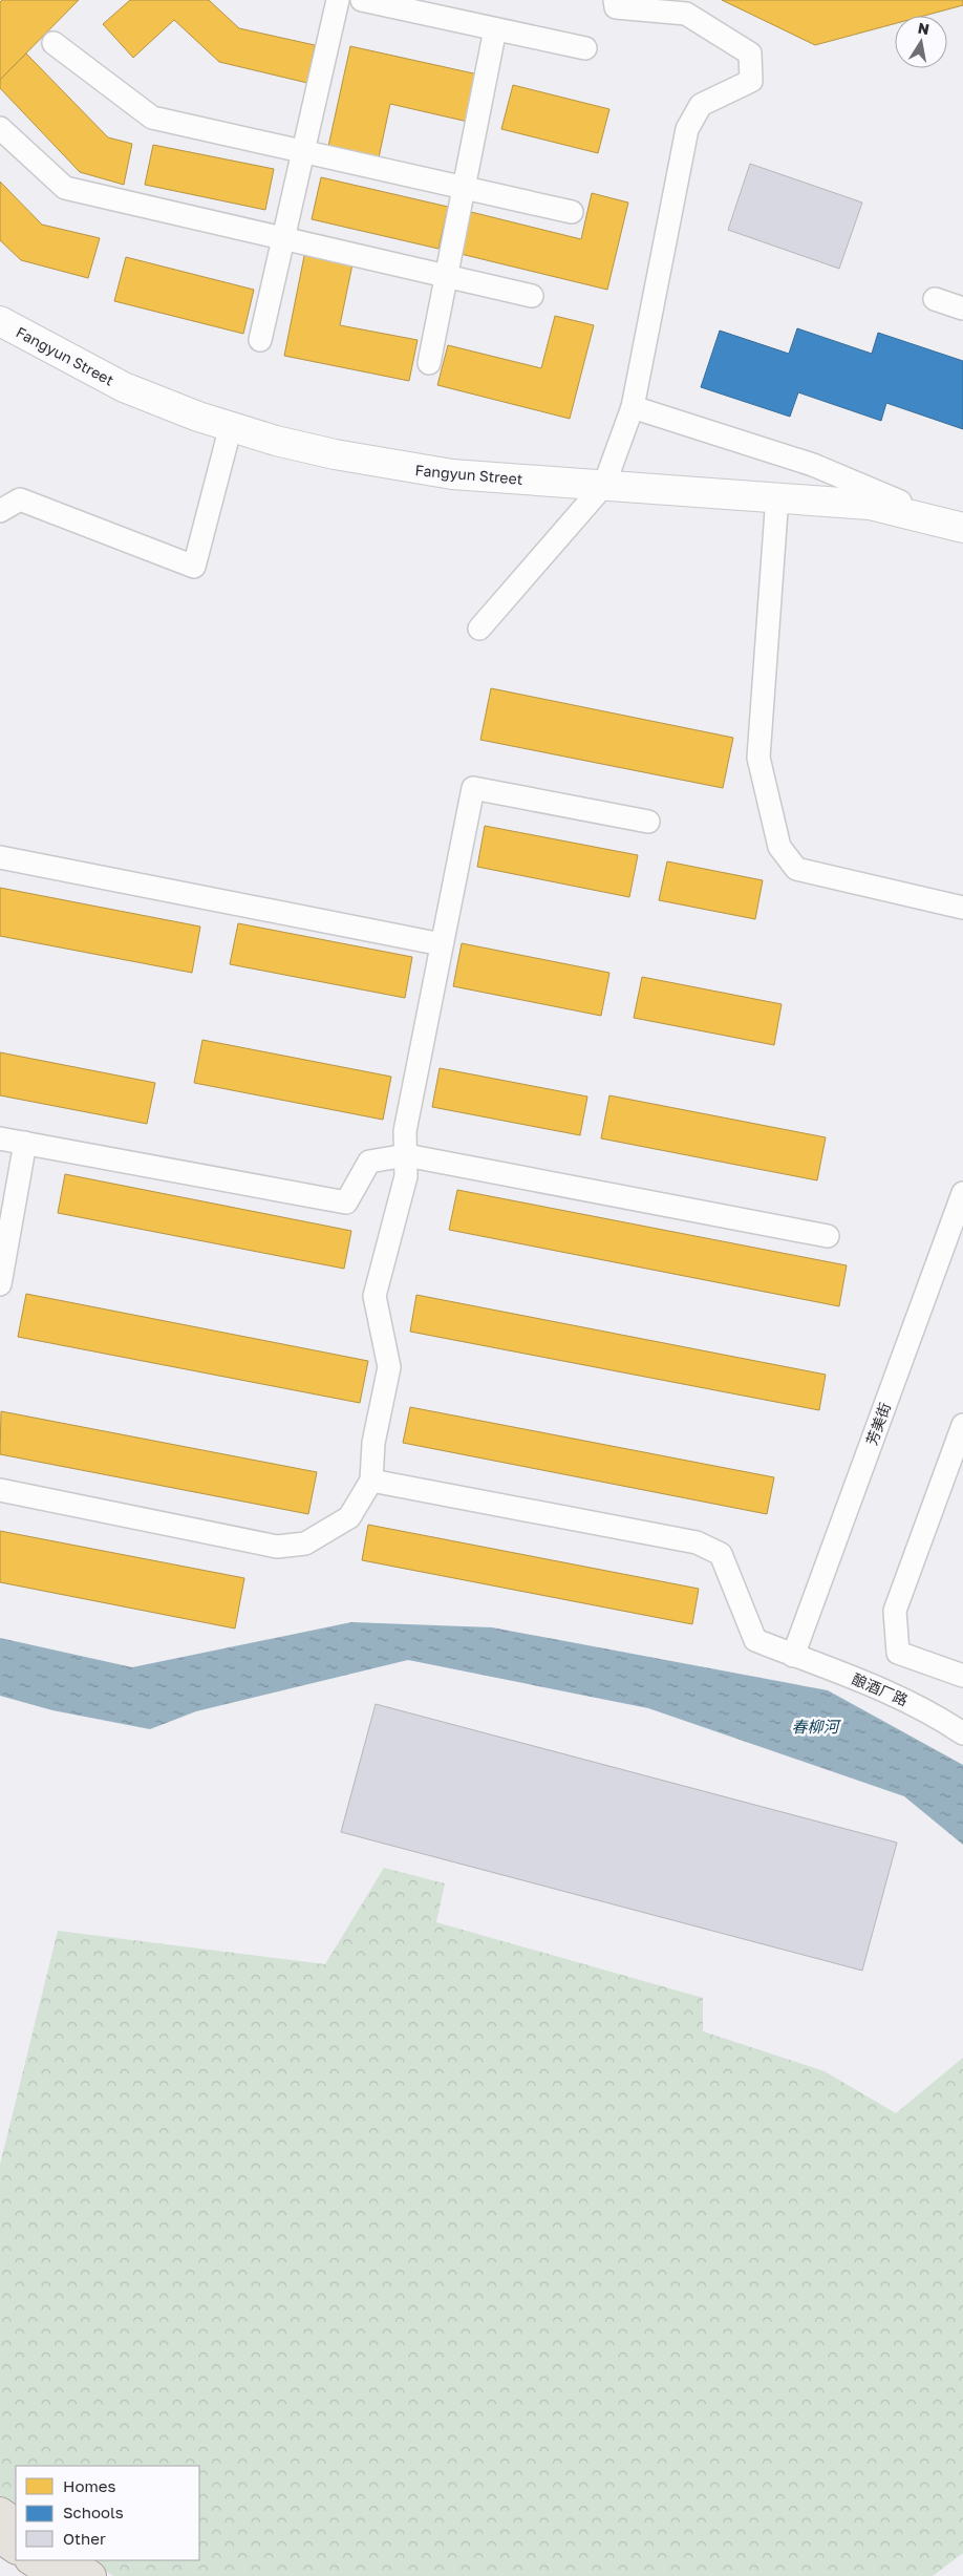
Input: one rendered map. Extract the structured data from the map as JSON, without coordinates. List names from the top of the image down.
{
  "streets": {
    "street": ["Fangyun Street", "芳美街", "酿酒厂路"]
  },
  "crossings": [
    ["芳美街", "酿酒厂路"]
  ],
  "water": ["春柳河"],
  "legend": ["Homes", "Schools", "Other"],
  "north": "top"
}
